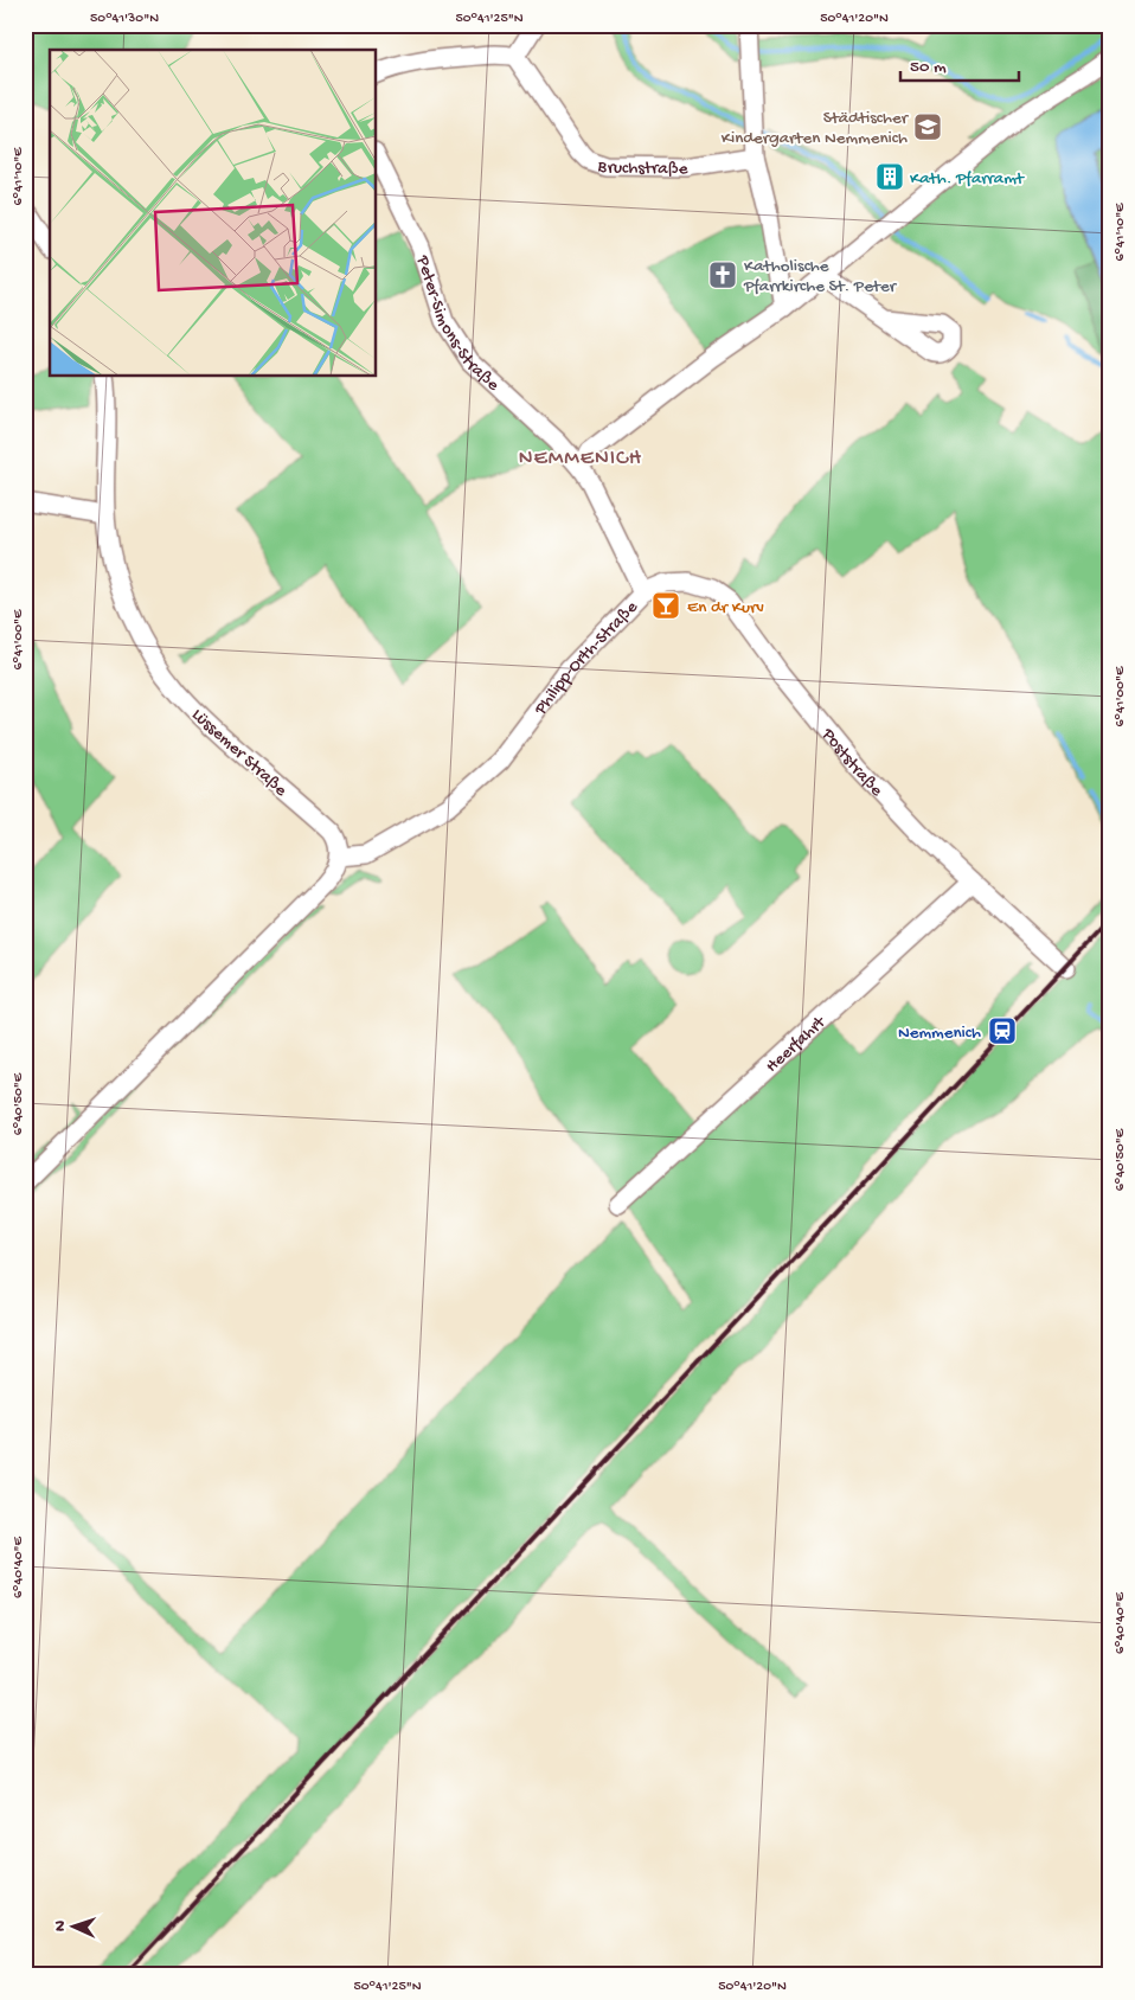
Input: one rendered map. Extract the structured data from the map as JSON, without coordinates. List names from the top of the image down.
{
  "streets": {
    "street": [
      "Bruchstraße",
      "Peter-Simons-Straße",
      "Philipp-Orth-Straße",
      "Lüssemer Straße",
      "Poststraße",
      "Heerfahrt"
    ]
  },
  "crossings": [
    ["Peter-Simons-Straße", "Philipp-Orth-Straße"],
    ["Philipp-Orth-Straße", "Lüssemer Straße"],
    ["Philipp-Orth-Straße", "Poststraße"],
    ["Poststraße", "Heerfahrt"]
  ],
  "districts": ["NEMMENICH"],
  "places": {
    "school or university": ["Städtischer Kindergarten Nemmenich"],
    "building": ["Kath. Pfarramt"],
    "church": ["Katholische Pfarrkirche St. Peter"],
    "bar": ["En dr Kurv"],
    "station": ["Nemmenich"]
  },
  "scale_bar": "50 m",
  "north": "left",
  "coordinates": [
    "50°41'30\"N",
    "50°41'25\"N",
    "50°41'20\"N",
    "6°41'10\"E",
    "6°41'00\"E",
    "6°40'50\"E",
    "6°40'40\"E"
  ]
}
